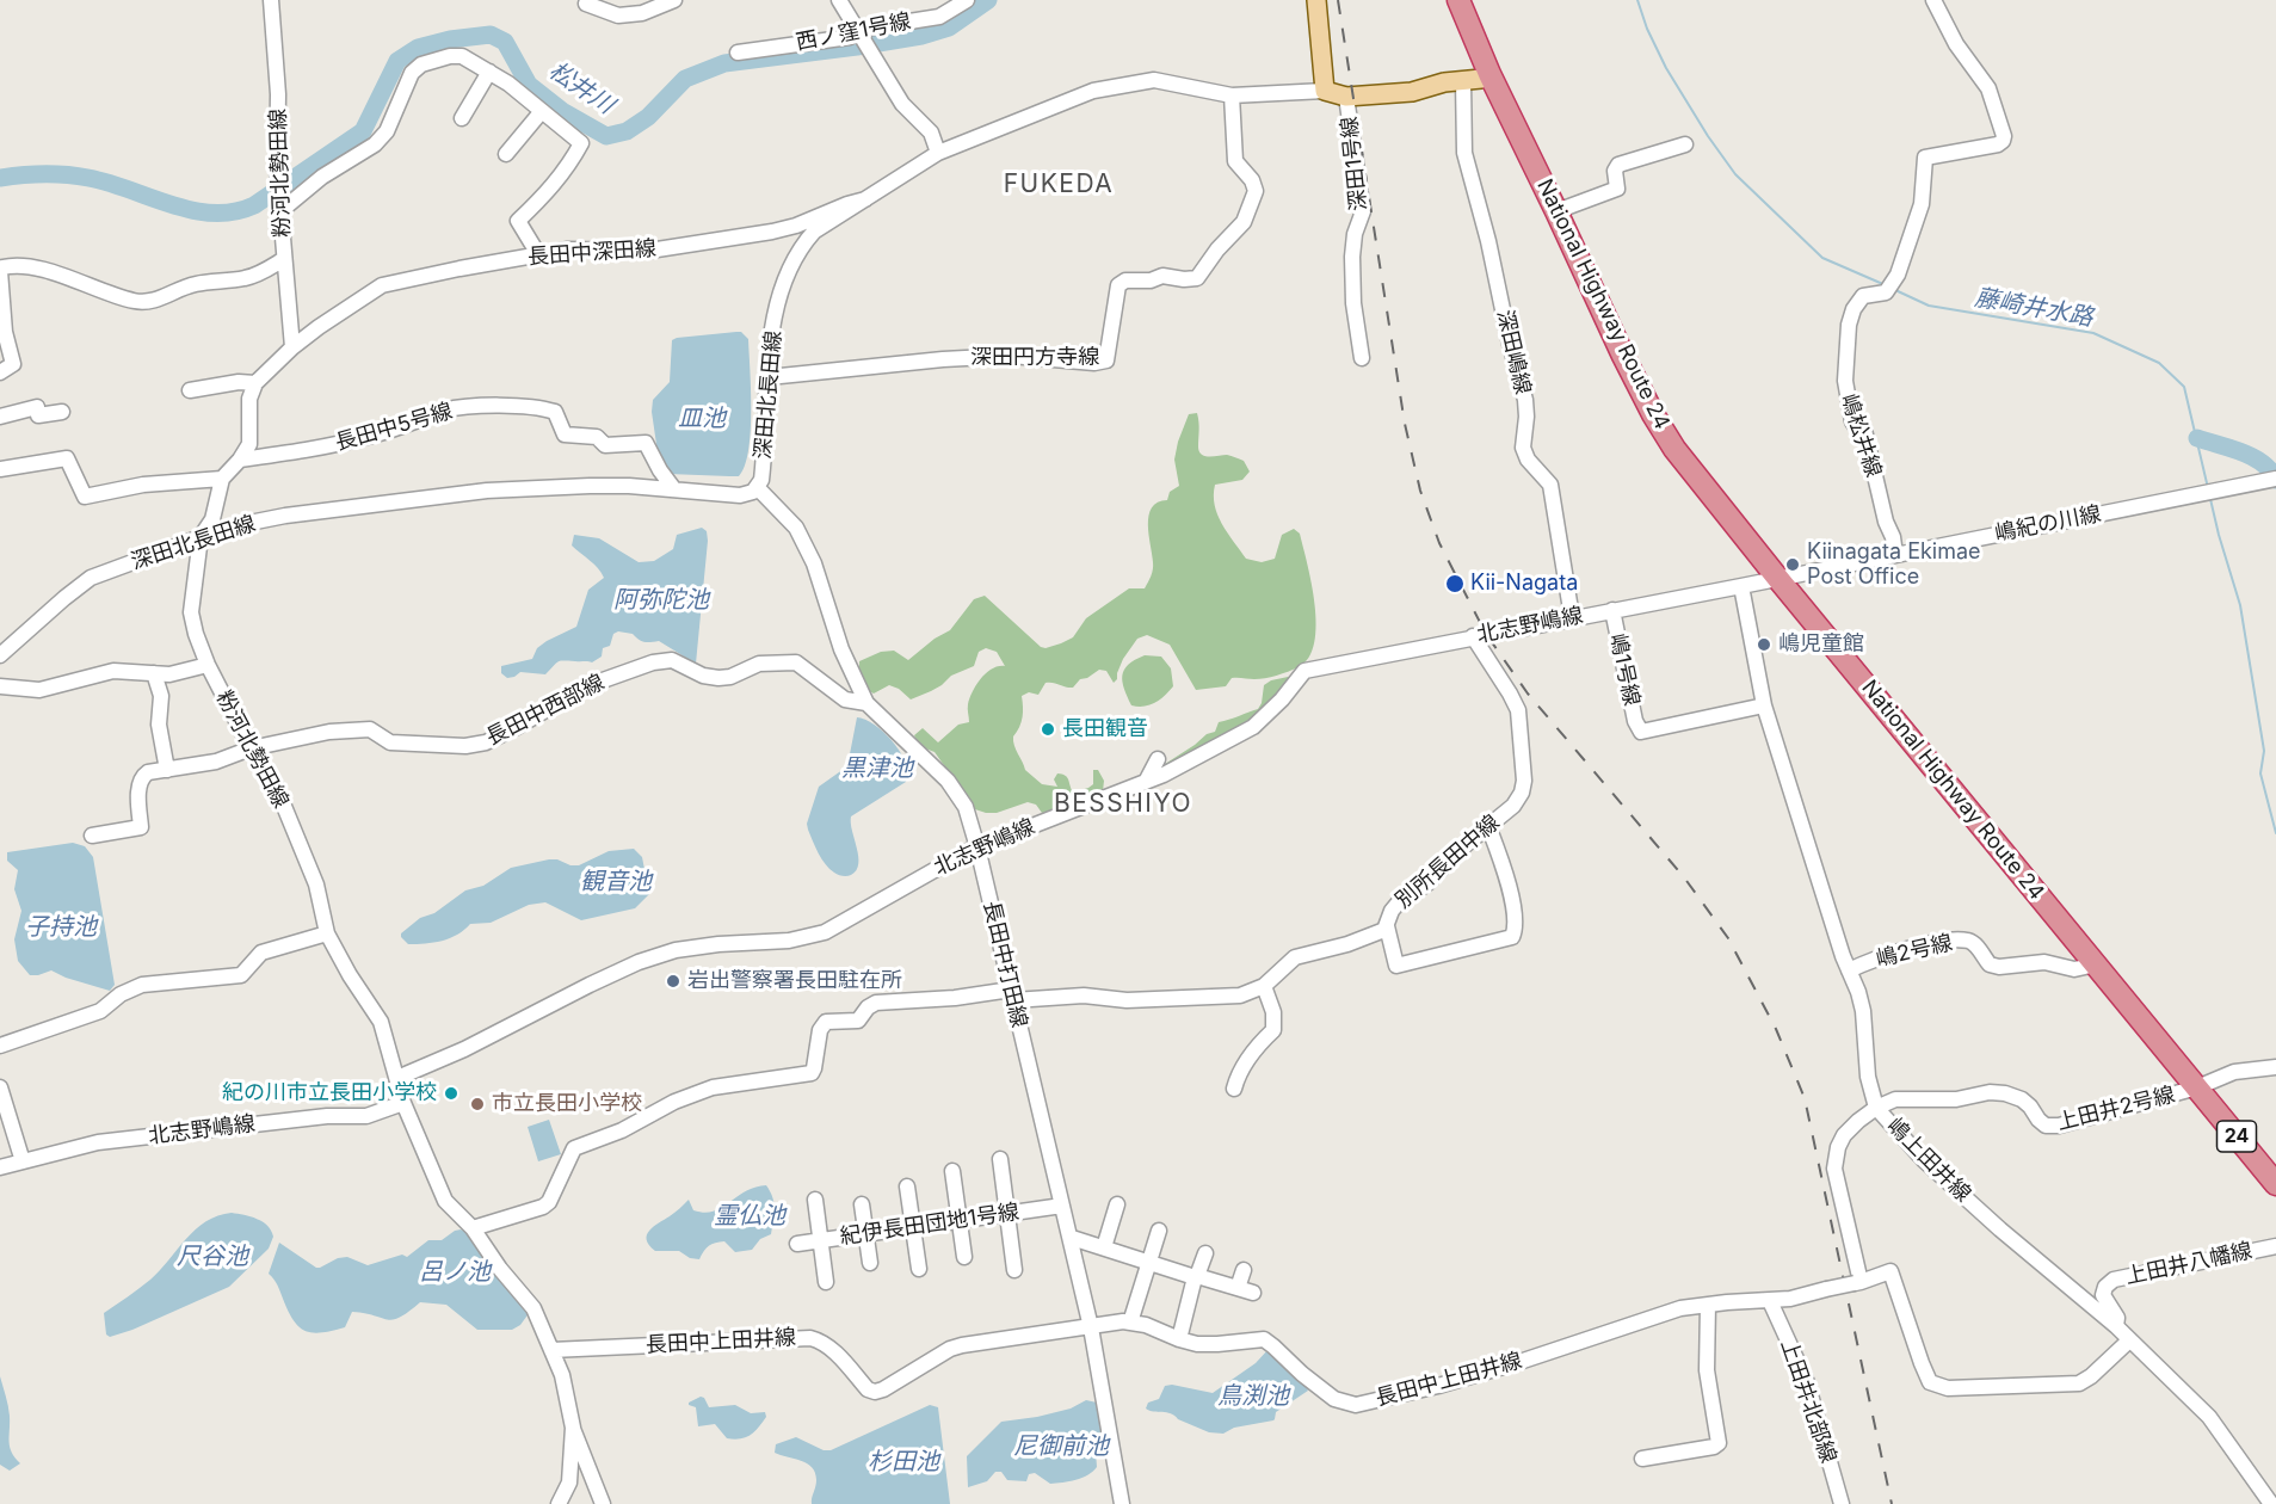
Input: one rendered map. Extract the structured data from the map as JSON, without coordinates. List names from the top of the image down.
{
  "streets": {
    "highway": ["National Highway Route 24", "24"],
    "street": [
      "西ノ窪1号線",
      "深田1号線",
      "粉河北勢田線",
      "長田中深田線",
      "深田嶋線",
      "深田円方寺線",
      "深田北長田線",
      "長田中5号線",
      "嶋松井線",
      "嶋紀の川線",
      "北志野嶋線",
      "嶋1号線",
      "長田中西部線",
      "別所長田中線",
      "嶋2号線",
      "長田中打田線",
      "上田井2号線",
      "嶋上田井線",
      "紀伊長田団地1号線",
      "上田井八幡線",
      "長田中上田井線",
      "上田井北部線"
    ]
  },
  "crossings": [
    ["粉河北勢田線", "長田中深田線"],
    ["粉河北勢田線", "深田北長田線"],
    ["粉河北勢田線", "長田中5号線"],
    ["粉河北勢田線", "北志野嶋線"],
    ["粉河北勢田線", "長田中西部線"],
    ["粉河北勢田線", "別所長田中線"],
    ["粉河北勢田線", "長田中上田井線"],
    ["長田中深田線", "深田北長田線"],
    ["National Highway Route 24", "嶋紀の川線"],
    ["National Highway Route 24", "北志野嶋線"],
    ["National Highway Route 24", "嶋2号線"],
    ["National Highway Route 24", "上田井2号線"],
    ["深田嶋線", "北志野嶋線"],
    ["深田円方寺線", "深田北長田線"],
    ["深田北長田線", "長田中5号線"],
    ["深田北長田線", "長田中打田線"],
    ["嶋松井線", "嶋紀の川線"],
    ["嶋紀の川線", "北志野嶋線"],
    ["北志野嶋線", "嶋1号線"],
    ["北志野嶋線", "別所長田中線"],
    ["北志野嶋線", "長田中打田線"],
    ["北志野嶋線", "嶋上田井線"],
    ["嶋1号線", "嶋上田井線"],
    ["長田中西部線", "長田中打田線"],
    ["別所長田中線", "長田中打田線"],
    ["嶋2号線", "嶋上田井線"],
    ["長田中打田線", "紀伊長田団地1号線"],
    ["長田中打田線", "長田中上田井線"],
    ["上田井2号線", "嶋上田井線"],
    ["嶋上田井線", "上田井八幡線"],
    ["嶋上田井線", "長田中上田井線"],
    ["長田中上田井線", "上田井北部線"]
  ],
  "districts": ["FUKEDA", "BESSHIYO"],
  "water": [
    "松井川",
    "藤崎井水路",
    "皿池",
    "阿弥陀池",
    "黒津池",
    "観音池",
    "子持池",
    "霊仏池",
    "尺谷池",
    "呂ノ池",
    "鳥渕池",
    "尼御前池",
    "杉田池"
  ],
  "places": [
    "Kiinagata Ekimae Post Office",
    "Kii-Nagata",
    "嶋児童館",
    "長田観音",
    "岩出警察署長田駐在所",
    "紀の川市立長田小学校",
    "市立長田小学校"
  ]
}
